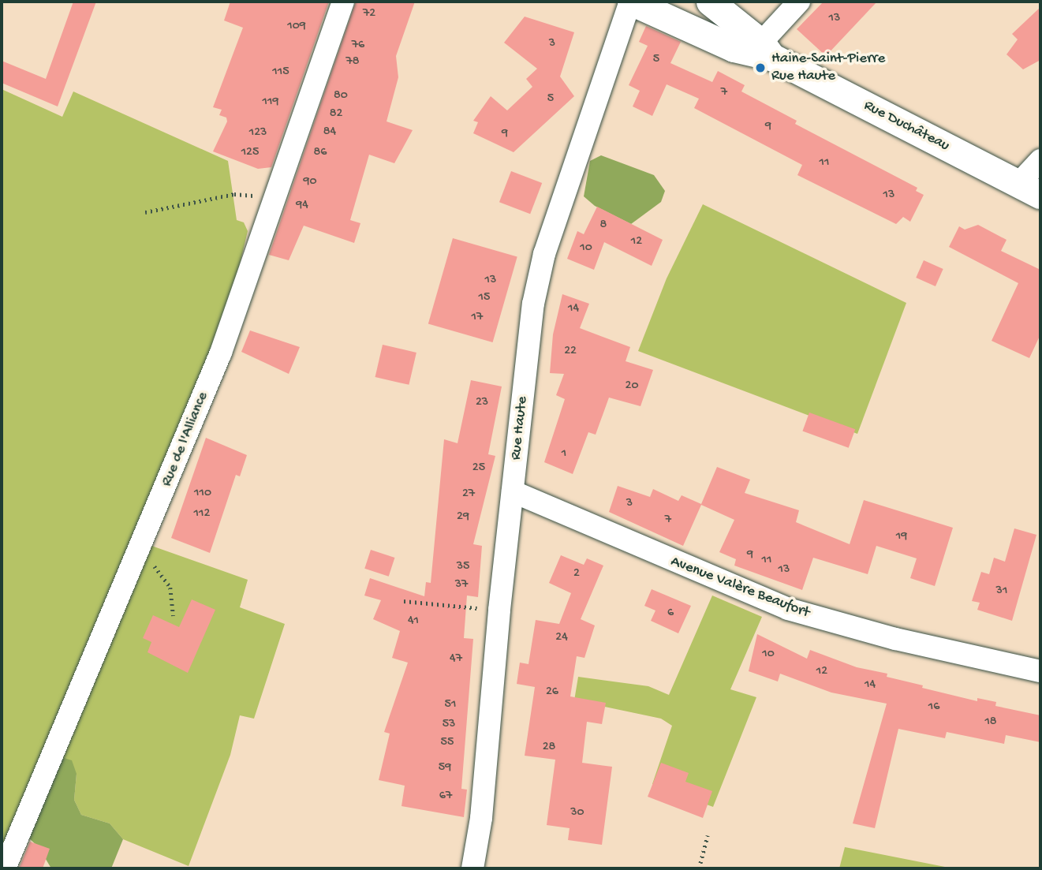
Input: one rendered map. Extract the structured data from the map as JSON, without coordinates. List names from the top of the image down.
{
  "streets": {
    "street": [
      "Rue Duchâteau",
      "Rue Haute",
      "Rue de l'Alliance",
      "Avenue Valère Beaufort"
    ]
  },
  "crossings": [
    ["Rue Haute", "Avenue Valère Beaufort"]
  ],
  "places": ["Haine-Saint-Pierre Rue Haute"],
  "house_numbers": [
    "72",
    "13",
    "109",
    "3",
    "76",
    "5",
    "78",
    "115",
    "7",
    "80",
    "5",
    "119",
    "82",
    "9",
    "84",
    "123",
    "9",
    "125",
    "86",
    "11",
    "90",
    "13",
    "94",
    "8",
    "12",
    "10",
    "13",
    "15",
    "14",
    "17",
    "22",
    "20",
    "23",
    "1",
    "25",
    "110",
    "27",
    "3",
    "112",
    "29",
    "7",
    "19",
    "9",
    "11",
    "35",
    "13",
    "2",
    "37",
    "31",
    "6",
    "41",
    "24",
    "10",
    "47",
    "12",
    "14",
    "26",
    "51",
    "16",
    "18",
    "53",
    "55",
    "28",
    "59",
    "67",
    "30"
  ]
}
